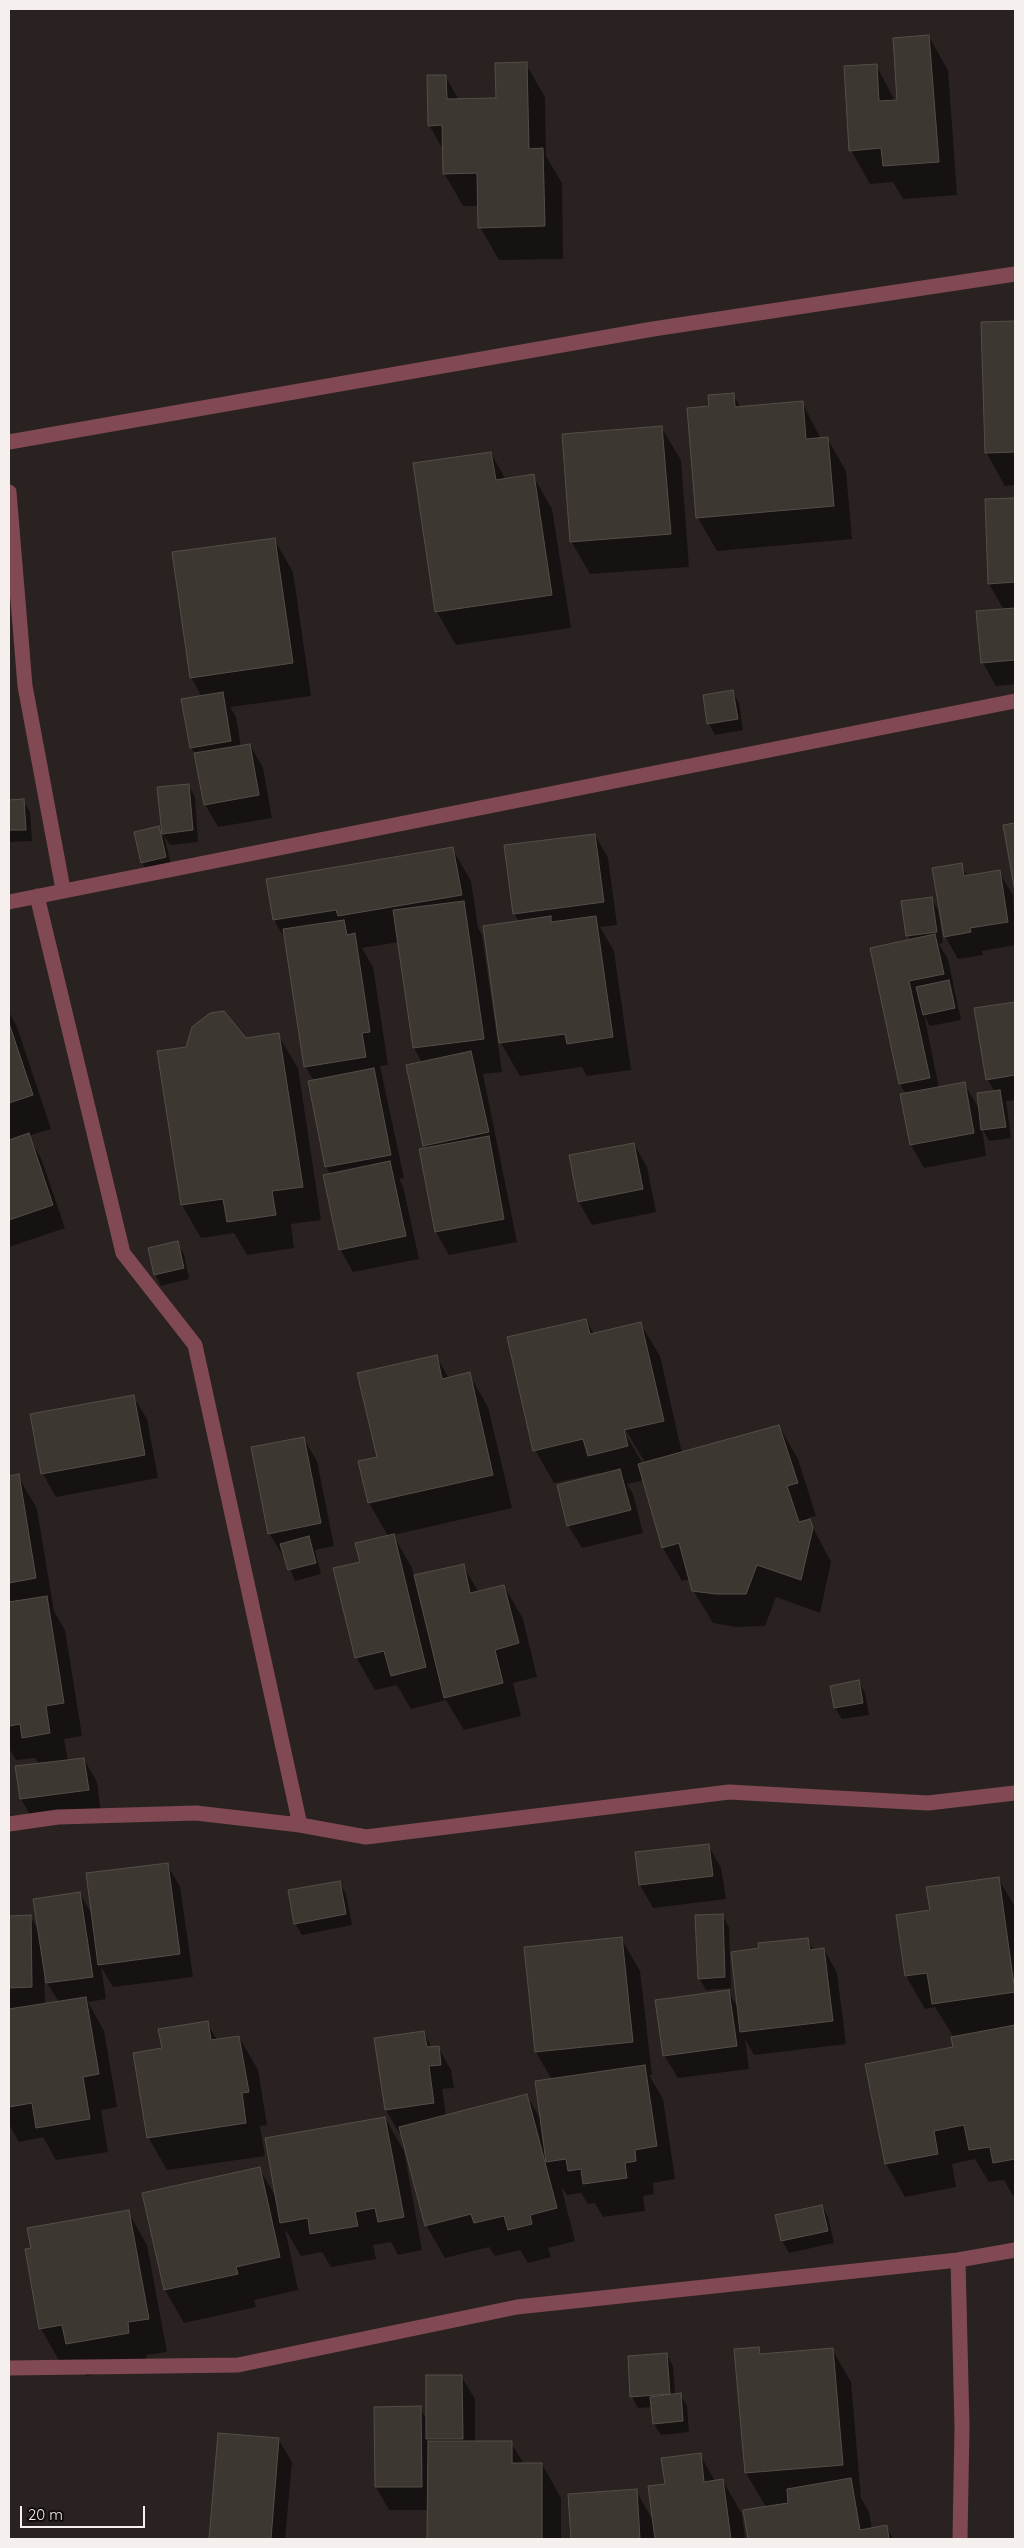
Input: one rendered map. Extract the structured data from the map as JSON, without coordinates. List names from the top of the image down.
{
  "scale_bar": "20 m"
}
